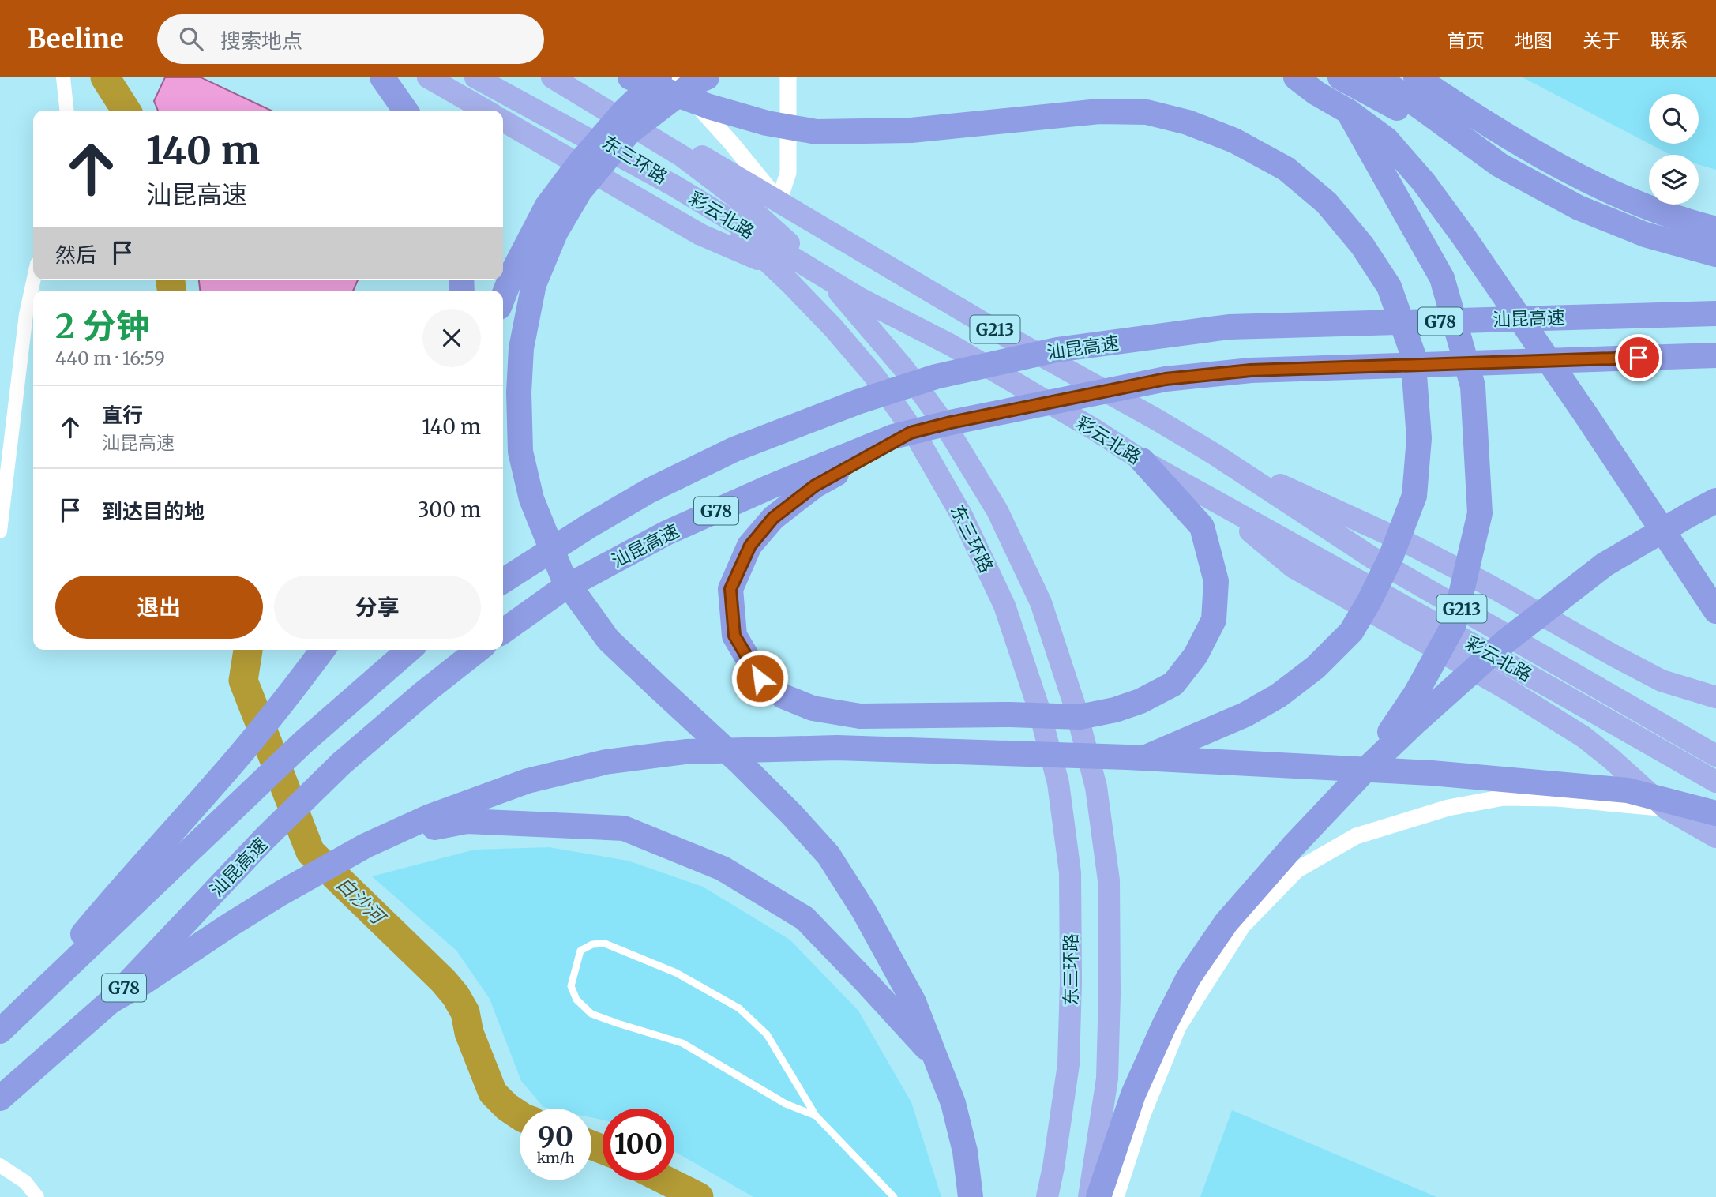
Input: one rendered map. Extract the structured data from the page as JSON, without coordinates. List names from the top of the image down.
{
  "streets": {
    "highway": [
      "东三环路",
      "彩云北路",
      "汕昆高速",
      "G78",
      "G213"
    ]
  },
  "crossings": [
    ["彩云北路", "G213"]
  ],
  "water": ["白沙河"],
  "page": {
    "header": "Beeline",
    "search": "搜索地点",
    "nav": [
      "首页",
      "地图",
      "关于",
      "联系"
    ],
    "turn": ["140 m", "汕昆高速"],
    "then": "然后",
    "heading": ["2 分钟", "440 m · 16:59"],
    "list": [
      {
        "name": "直行",
        "note": "汕昆高速",
        "value": "140 m"
      },
      {
        "name": "到达目的地",
        "value": "300 m"
      }
    ],
    "buttons": ["退出", "分享"],
    "speed": "90 km/h",
    "limit": "100"
  }
}
